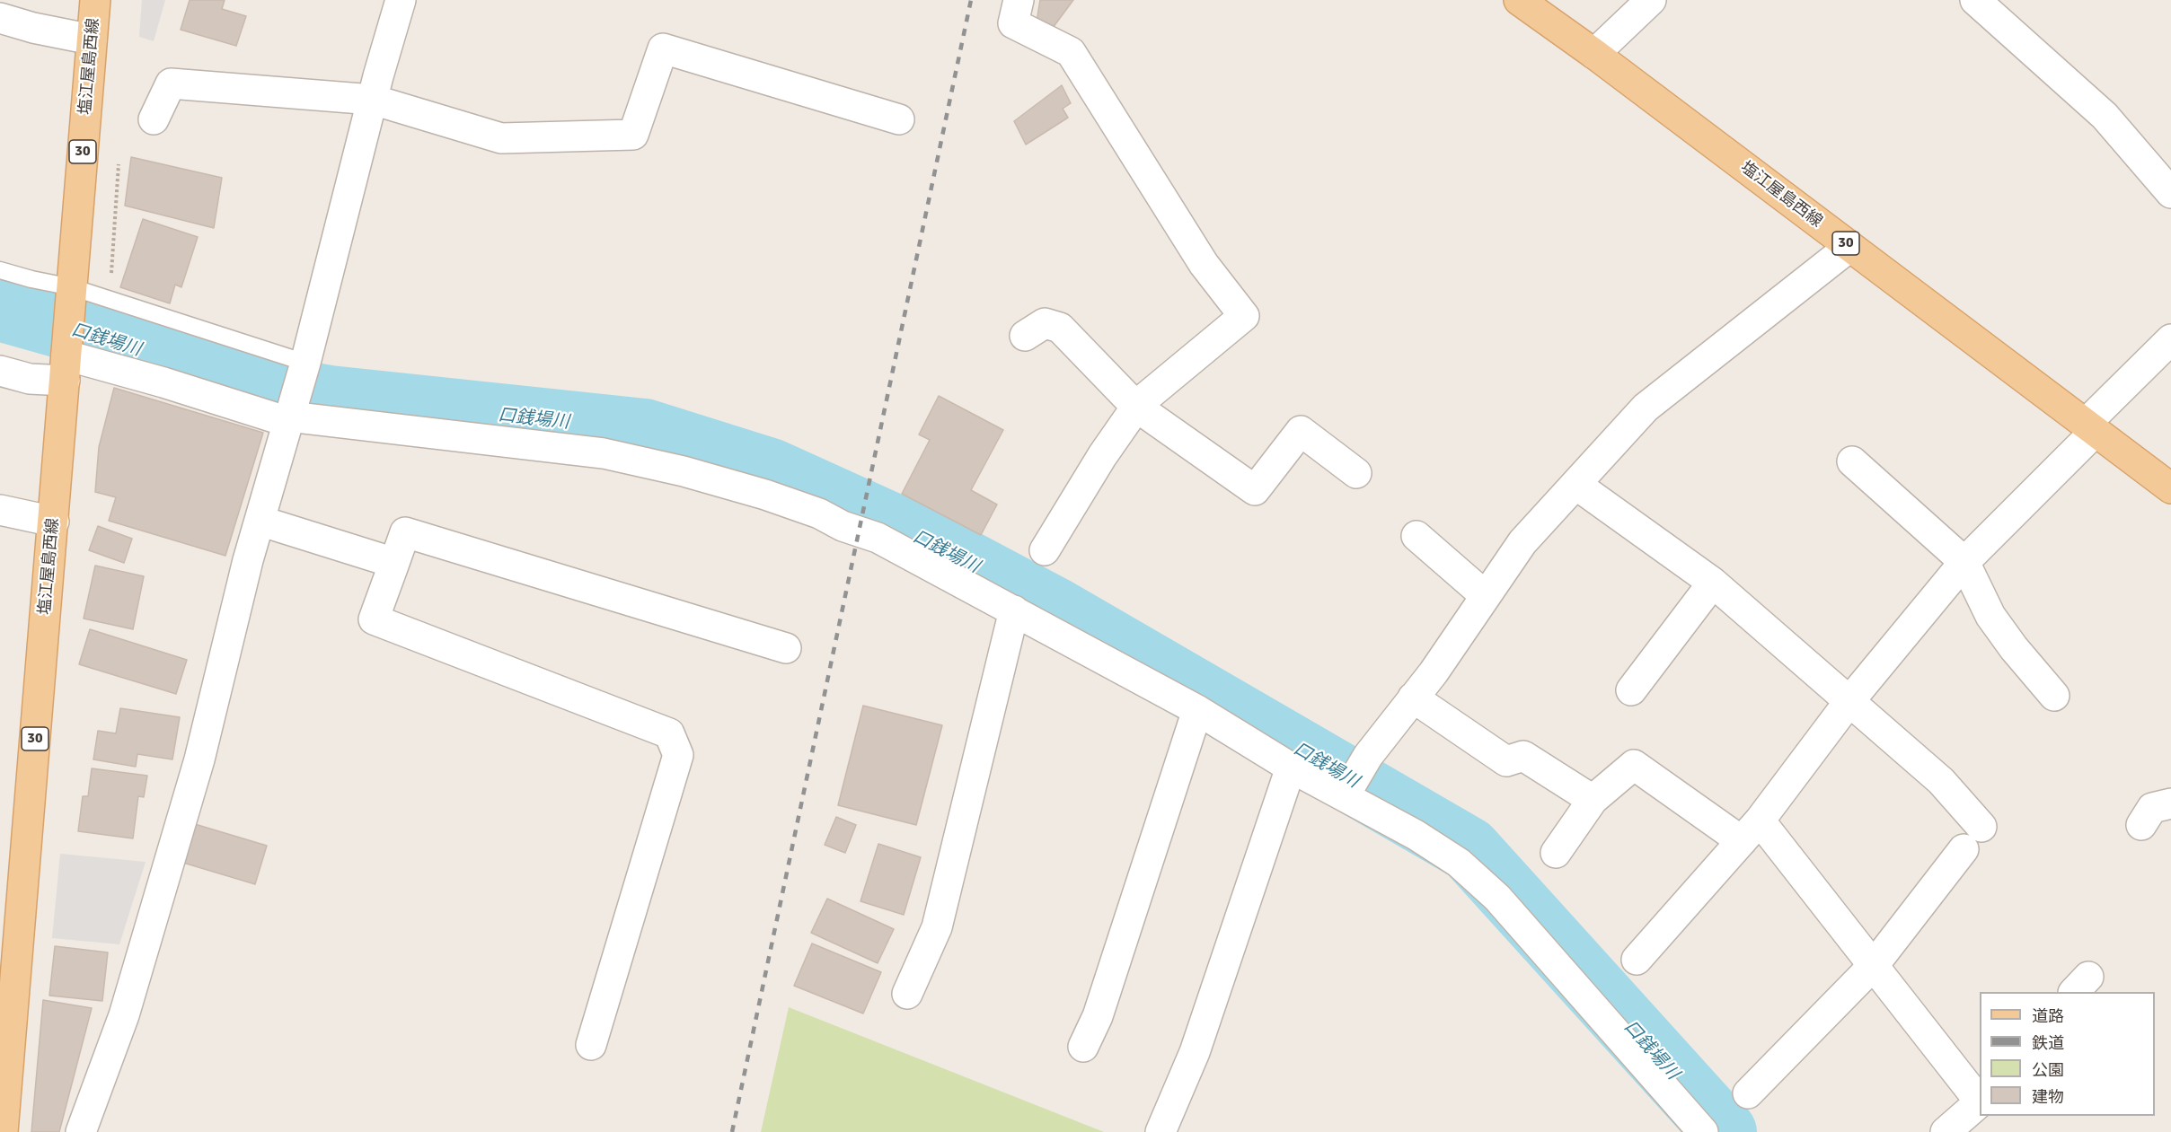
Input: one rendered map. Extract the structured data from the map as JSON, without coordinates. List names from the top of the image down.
{
  "streets": {
    "main road": ["塩江屋島西線", "30"]
  },
  "water": ["口銭場川"],
  "legend": [
    "道路",
    "鉄道",
    "公園",
    "建物"
  ]
}
